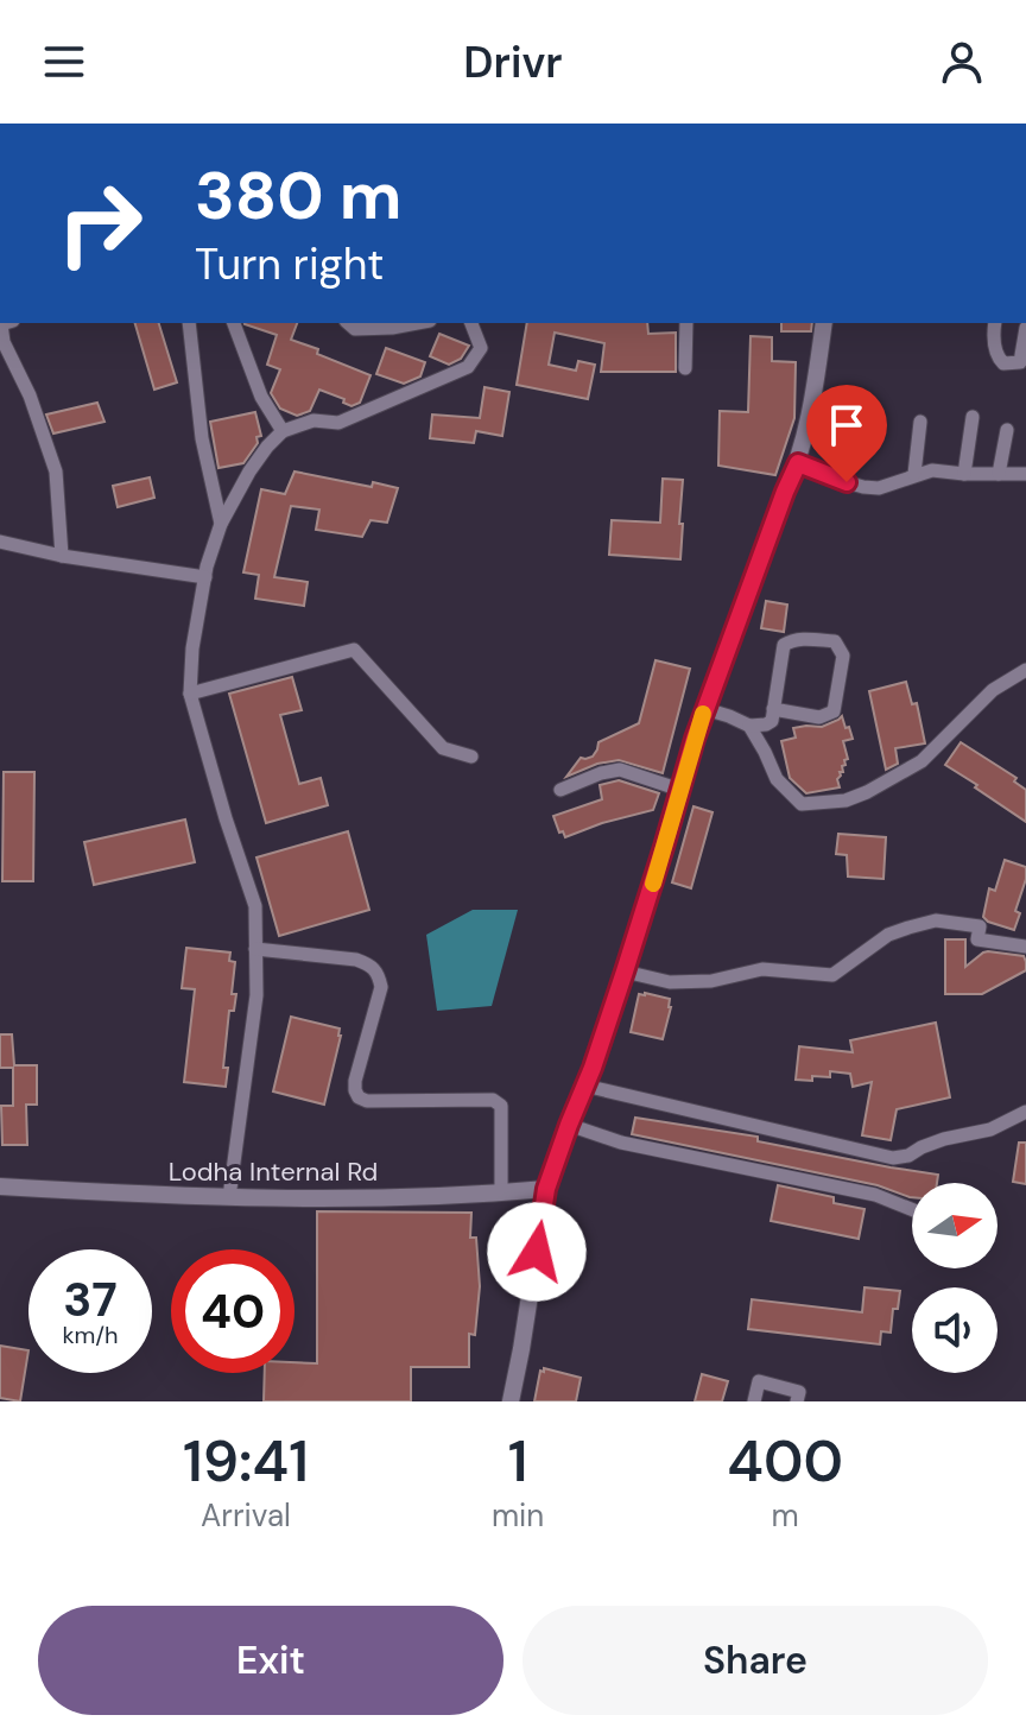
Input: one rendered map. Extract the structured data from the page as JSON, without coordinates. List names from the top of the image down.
{
  "streets": {
    "street": ["Lodha Internal Rd"]
  },
  "north": "right",
  "page": {
    "header": "Drivr",
    "turn": ["380 m", "Turn right"],
    "speed": "37 km/h",
    "limit": "40",
    "eta": [
      "19:41",
      "Arrival",
      "1",
      "min",
      "400",
      "m"
    ],
    "buttons": ["Exit", "Share"]
  }
}
